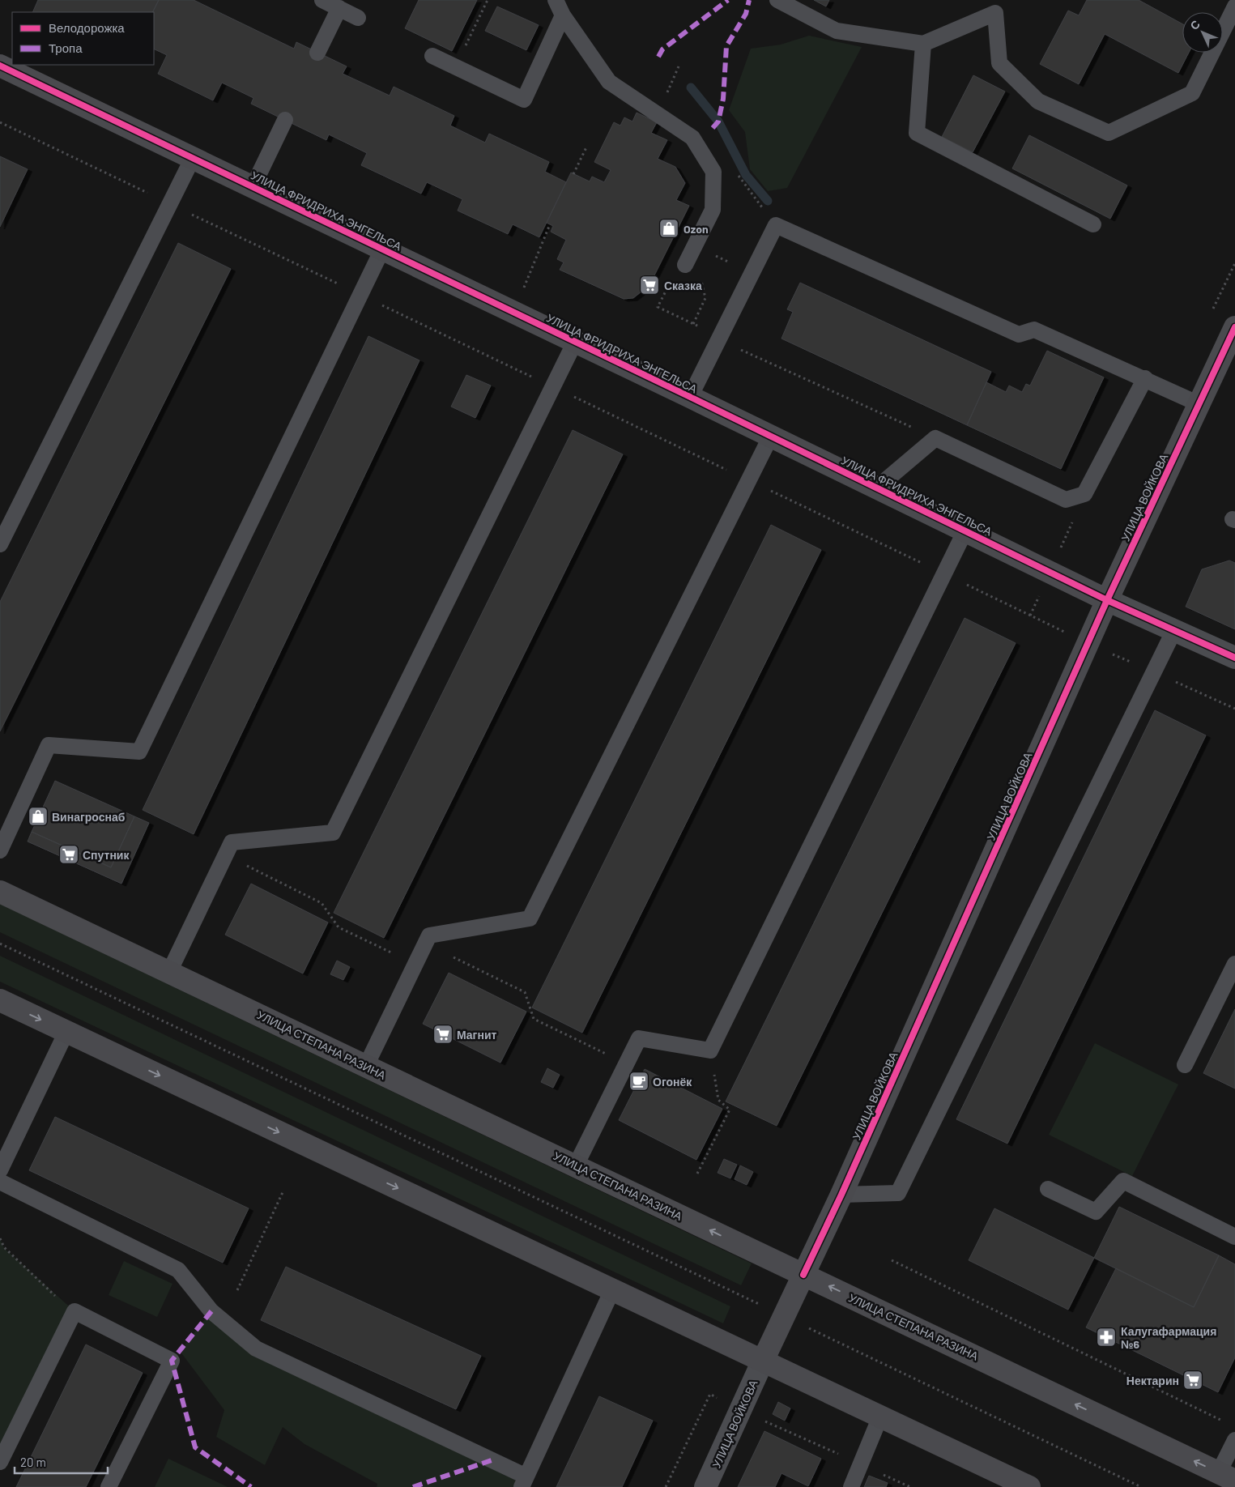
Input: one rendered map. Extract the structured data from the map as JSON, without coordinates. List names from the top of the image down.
{
  "streets": {
    "main road": ["УЛИЦА ФРИДРИХА ЭНГЕЛЬСА", "УЛИЦА ВОЙКОВА", "УЛИЦА СТЕПАНА РАЗИНА"]
  },
  "crossings": [
    ["УЛИЦА ФРИДРИХА ЭНГЕЛЬСА", "УЛИЦА ВОЙКОВА"],
    ["УЛИЦА ВОЙКОВА", "УЛИЦА СТЕПАНА РАЗИНА"]
  ],
  "places": {
    "shop": ["Ozon", "Винагроснаб"],
    "supermarket": [
      "Сказка",
      "Спутник",
      "Магнит",
      "Нектарин"
    ],
    "cafe": ["Огонёк"],
    "pharmacy": ["Калугафармация №6"]
  },
  "legend": ["Велодорожка", "Тропа"],
  "scale_bar": "20 m",
  "north": "top left"
}
